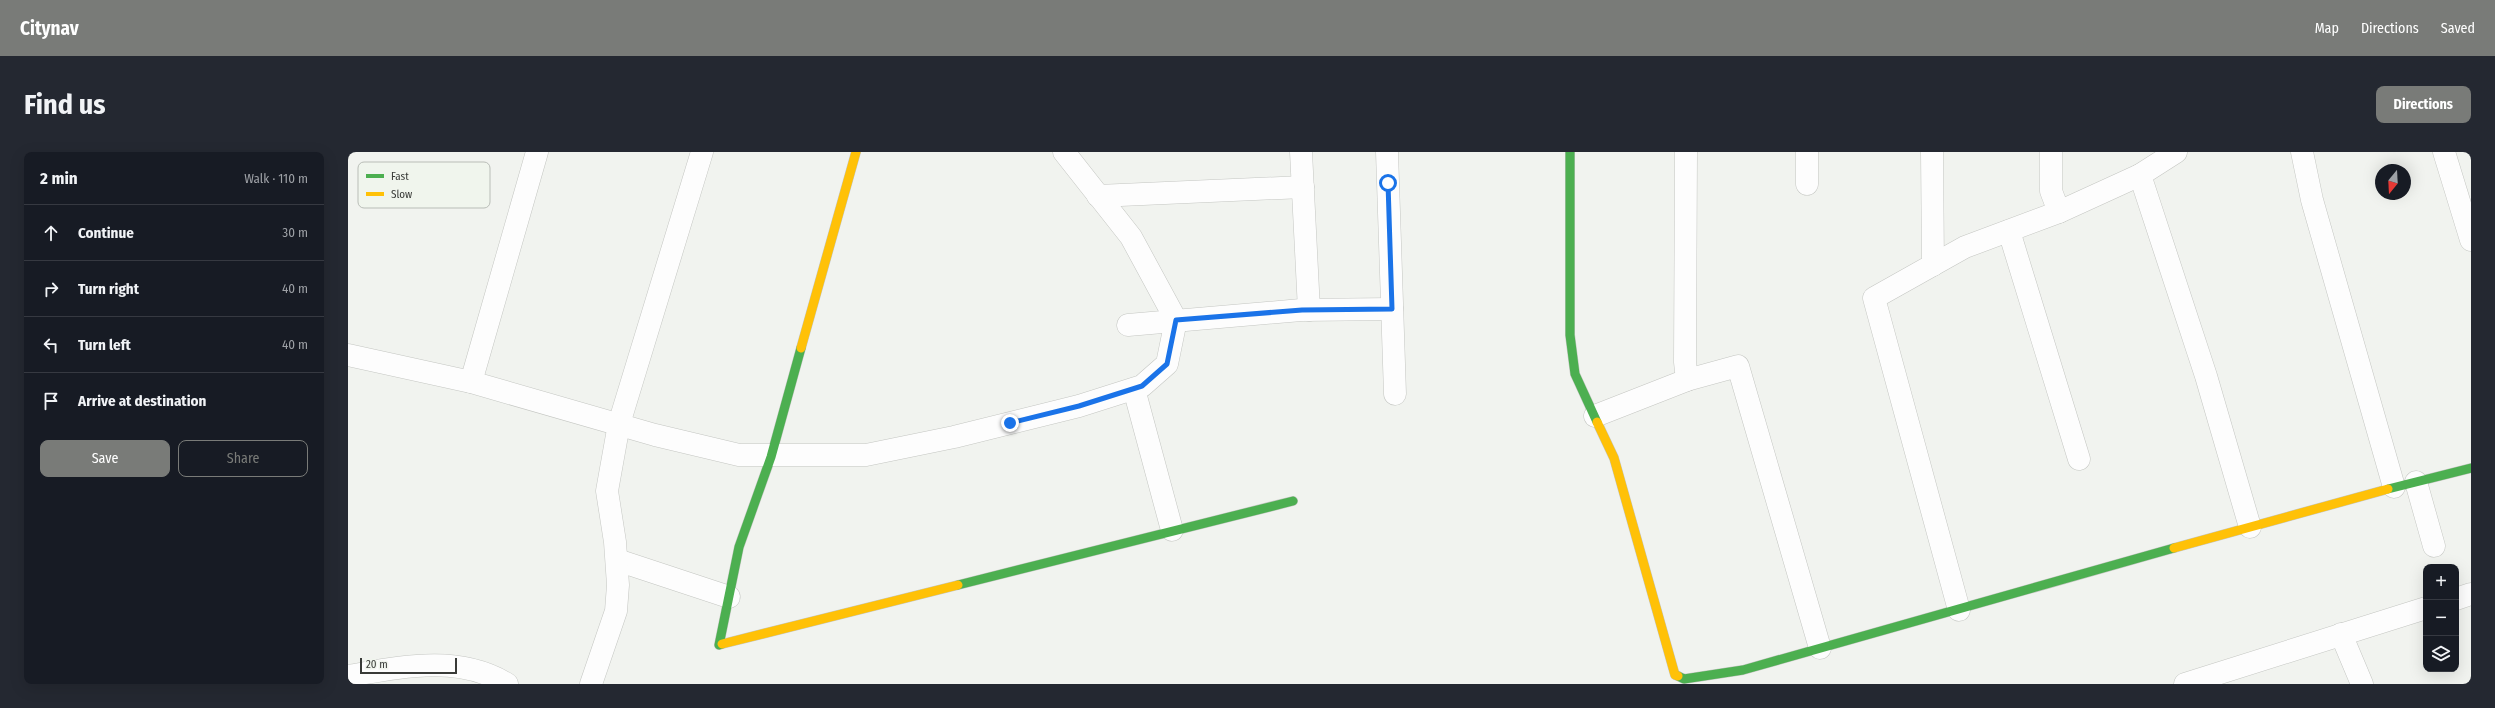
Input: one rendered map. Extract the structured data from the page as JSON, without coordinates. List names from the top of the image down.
{
  "legend": ["Fast", "Slow"],
  "scale_bar": "20 m",
  "north": "bottom",
  "page": {
    "header": "Citynav",
    "nav": ["Map", "Directions", "Saved"],
    "buttons": [
      "Directions",
      ["Save", "Share"]
    ],
    "title": "Find us",
    "heading": ["2 min", "Walk · 110 m"],
    "list": [
      ["Continue", "30 m"],
      ["Turn right", "40 m"],
      ["Turn left", "40 m"],
      "Arrive at destination"
    ],
    "map_buttons": ["+", "−"],
    "scale": "20 m"
  }
}
